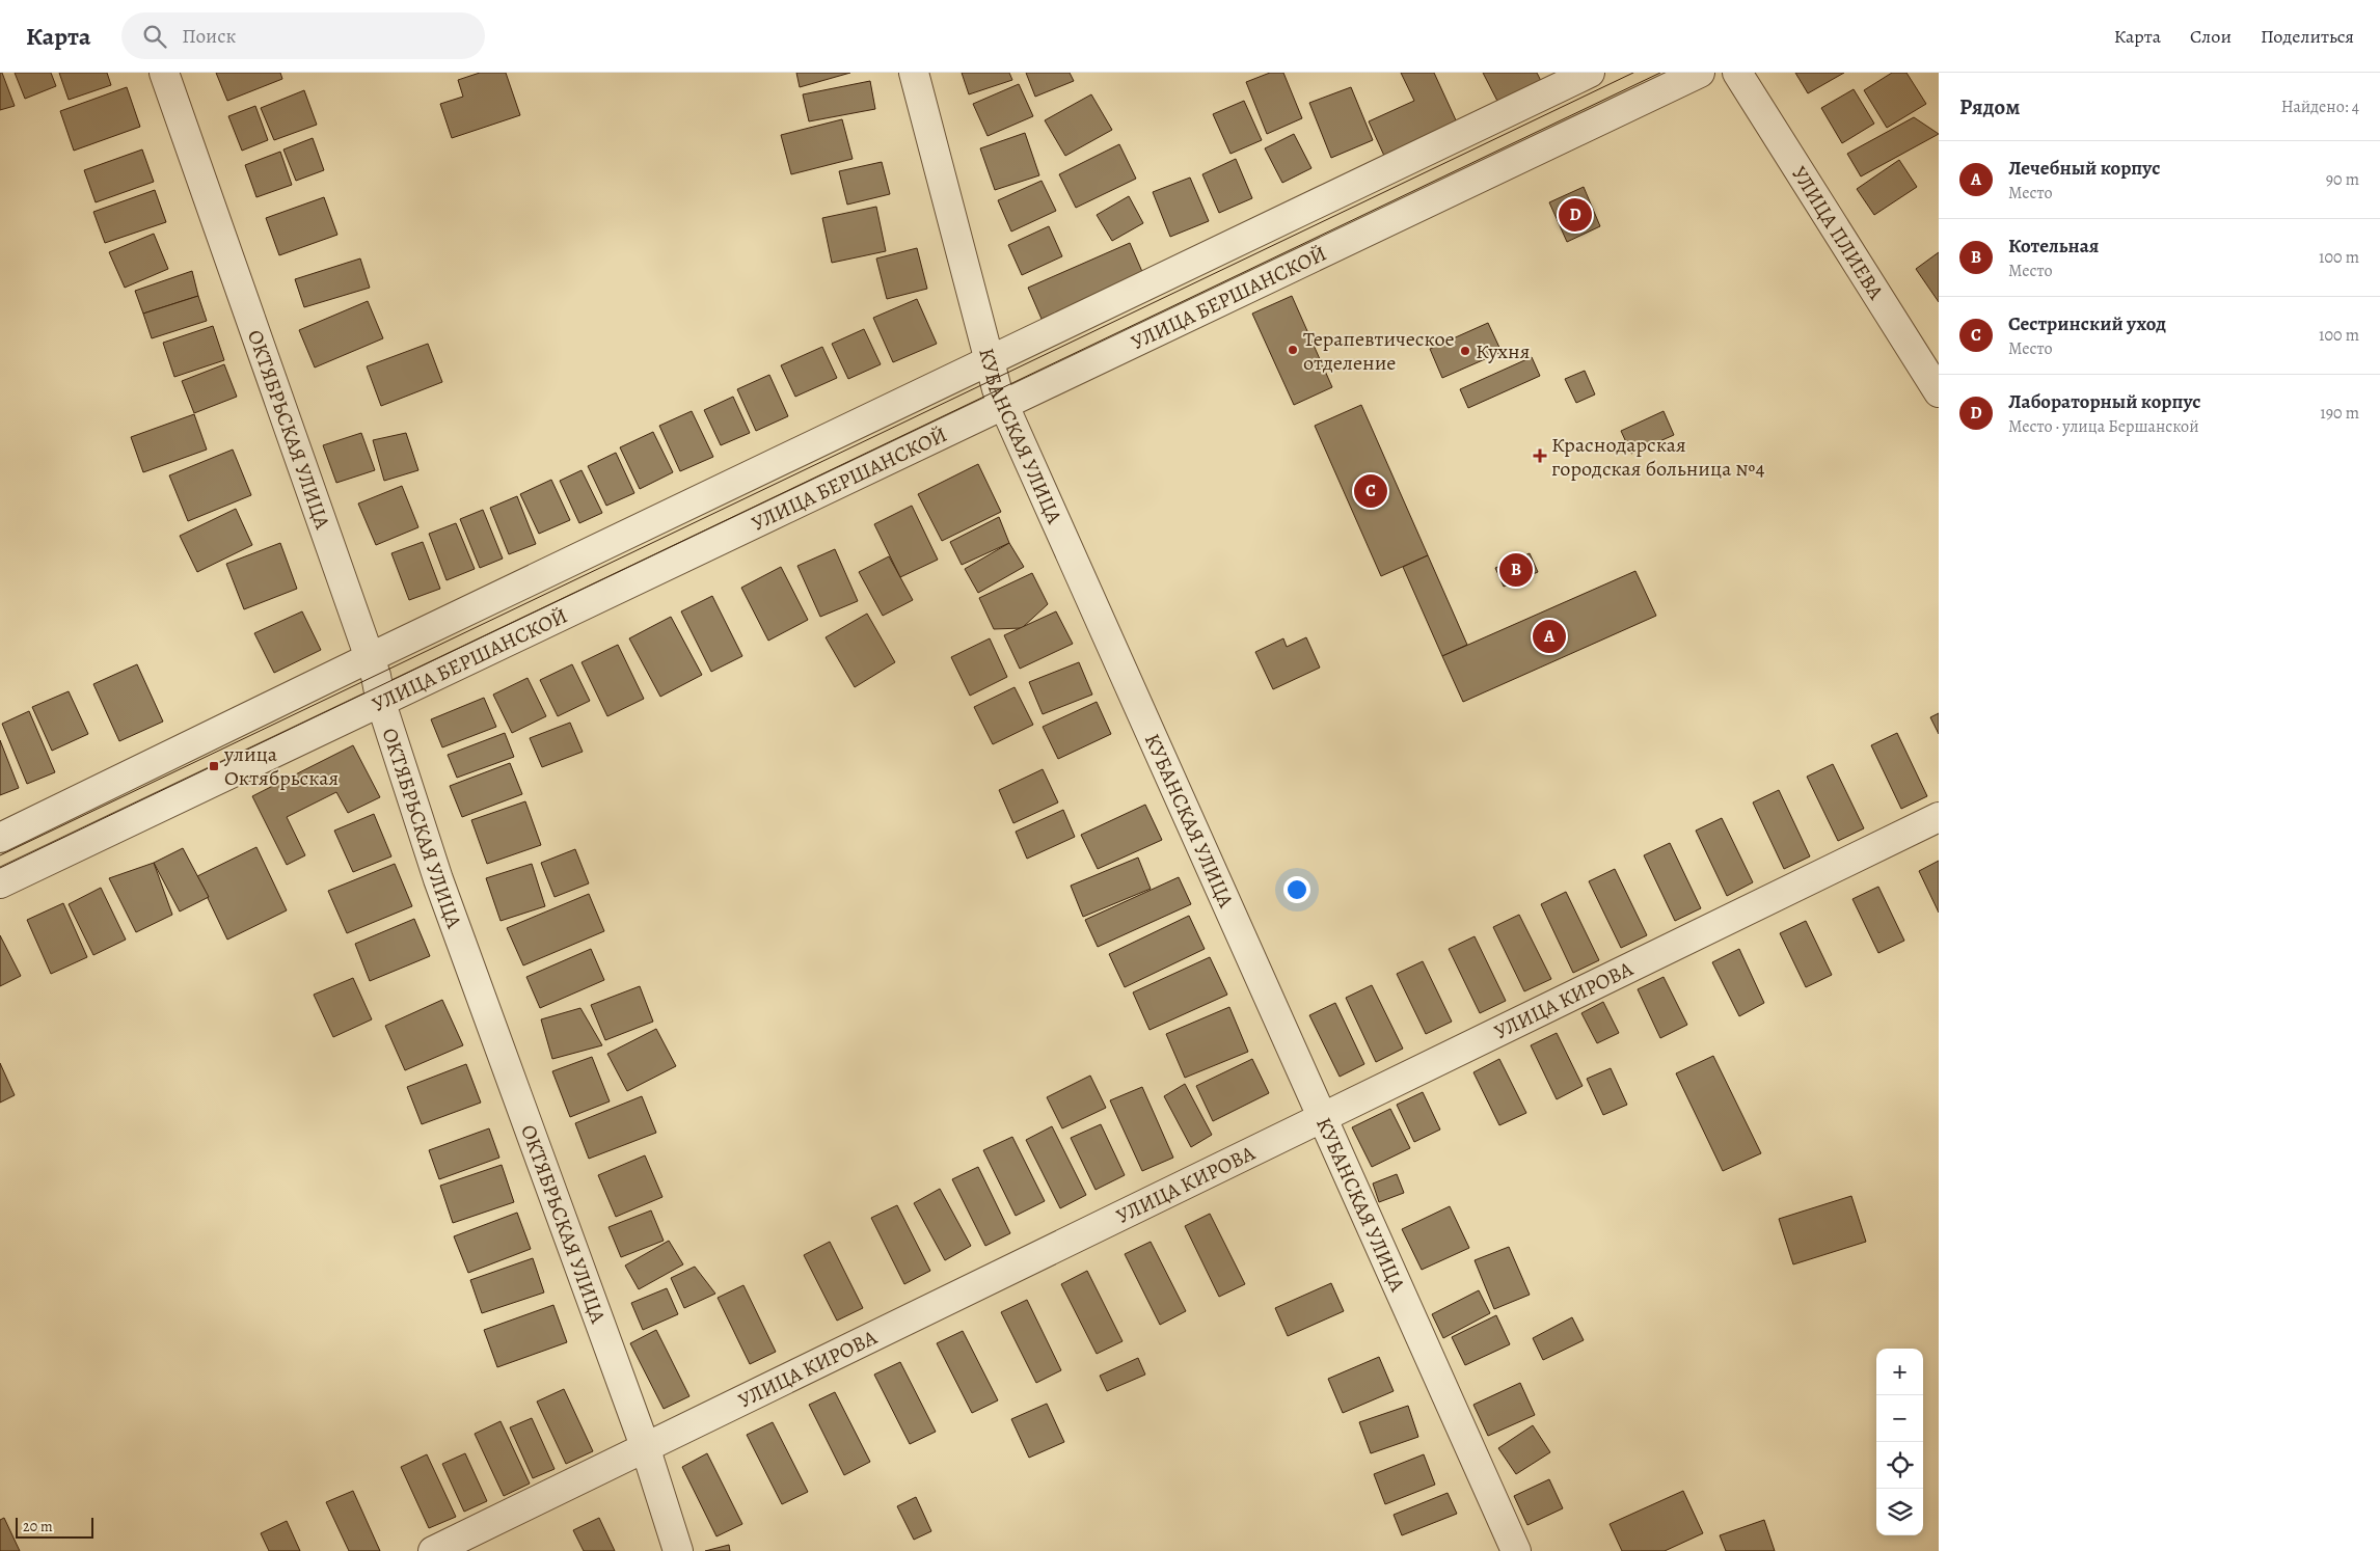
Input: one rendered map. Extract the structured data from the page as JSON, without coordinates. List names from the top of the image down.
{
  "streets": {
    "street": [
      "УЛИЦА ПЛИЕВА",
      "УЛИЦА БЕРШАНСКОЙ",
      "ОКТЯБРЬСКАЯ УЛИЦА",
      "КУБАНСКАЯ УЛИЦА",
      "УЛИЦА КИРОВА"
    ]
  },
  "crossings": [
    ["УЛИЦА БЕРШАНСКОЙ", "ОКТЯБРЬСКАЯ УЛИЦА"],
    ["УЛИЦА БЕРШАНСКОЙ", "КУБАНСКАЯ УЛИЦА"],
    ["ОКТЯБРЬСКАЯ УЛИЦА", "УЛИЦА КИРОВА"],
    ["КУБАНСКАЯ УЛИЦА", "УЛИЦА КИРОВА"]
  ],
  "places": {
    "other": ["Терапевтическое отделение", "Кухня"],
    "health": ["Краснодарская городская больница №4"],
    "transit": ["улица Октябрьская"]
  },
  "scale_bar": "20 m",
  "page": {
    "header": "Карта",
    "search": "Поиск",
    "nav": ["Карта", "Слои", "Поделиться"],
    "heading": ["Рядом", "Найдено: 4"],
    "list": [
      {
        "mark": "A",
        "name": "Лечебный корпус",
        "note": "Место",
        "value": "90 m"
      },
      {
        "mark": "B",
        "name": "Котельная",
        "note": "Место",
        "value": "100 m"
      },
      {
        "mark": "C",
        "name": "Сестринский уход",
        "note": "Место",
        "value": "100 m"
      },
      {
        "mark": "D",
        "name": "Лабораторный корпус",
        "note": "Место · улица Бершанской",
        "value": "190 m"
      }
    ],
    "pins": [
      "D",
      "C",
      "B",
      "A"
    ],
    "map_buttons": ["+", "−"],
    "scale": "20 m"
  }
}
